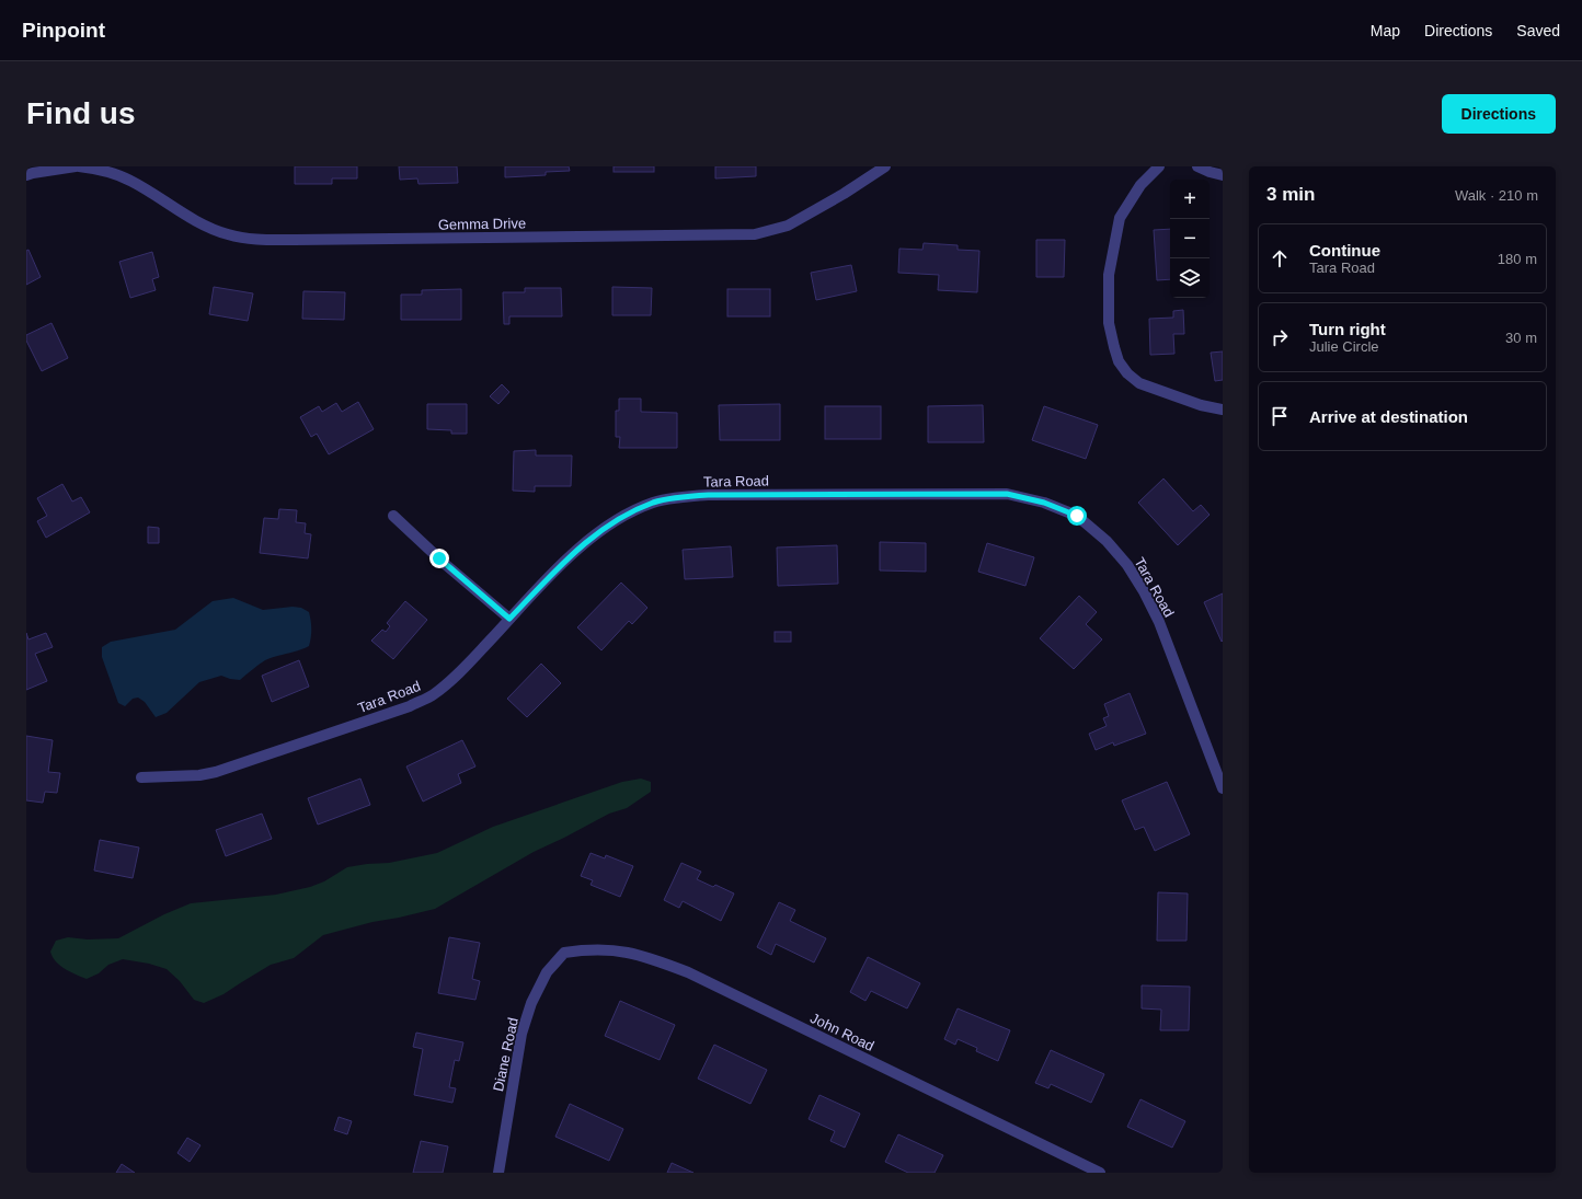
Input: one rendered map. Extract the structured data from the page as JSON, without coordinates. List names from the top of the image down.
{
  "streets": {
    "street": [
      "Gemma Drive",
      "Tara Road",
      "John Road",
      "Diane Road"
    ]
  },
  "crossings": [
    ["John Road", "Diane Road"]
  ],
  "page": {
    "header": "Pinpoint",
    "nav": ["Map", "Directions", "Saved"],
    "buttons": "Directions",
    "title": "Find us",
    "heading": ["3 min", "Walk · 210 m"],
    "map_buttons": ["+", "−"],
    "list": [
      ["Continue", "Tara Road", "180 m"],
      ["Turn right", "Julie Circle", "30 m"],
      "Arrive at destination"
    ]
  }
}
